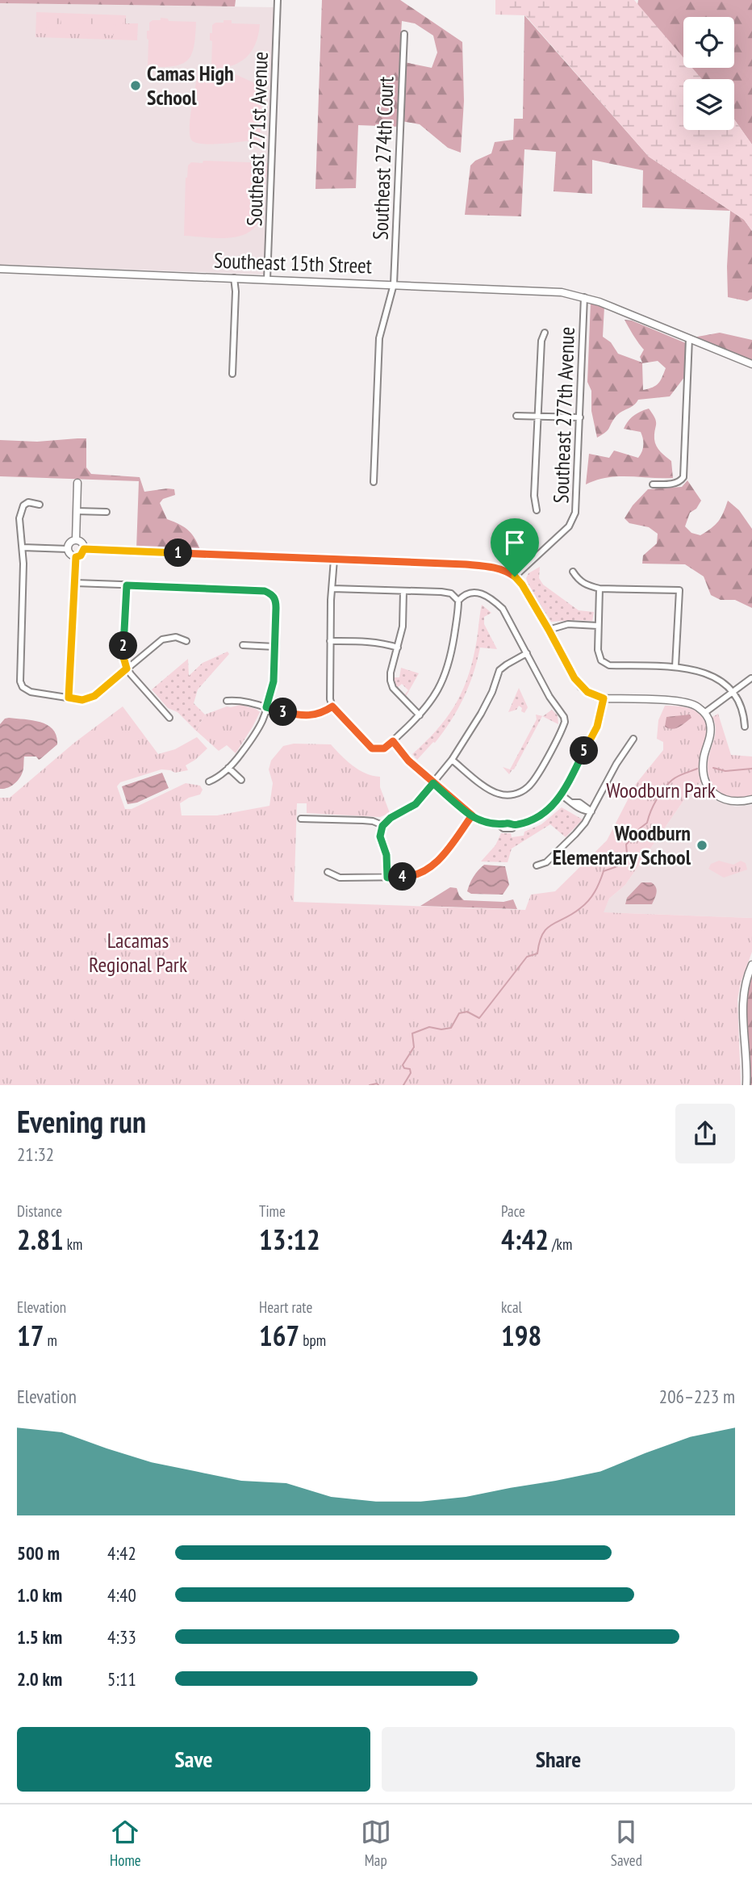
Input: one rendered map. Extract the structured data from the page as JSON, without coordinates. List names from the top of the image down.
{
  "streets": {
    "street": [
      "Southeast 271st Avenue",
      "Southeast 274th Court",
      "Southeast 15th Street",
      "Southeast 277th Avenue"
    ]
  },
  "crossings": [
    ["Southeast 271st Avenue", "Southeast 15th Street"],
    ["Southeast 274th Court", "Southeast 15th Street"],
    ["Southeast 15th Street", "Southeast 277th Avenue"]
  ],
  "parks": ["Woodburn Park", "Lacamas Regional Park"],
  "places": ["Camas High School", "Woodburn Elementary School"],
  "page": {
    "pins": [
      "1",
      "2",
      "3",
      "5",
      "4"
    ],
    "heading": ["Evening run", "21:32"],
    "stats": [
      ["Distance", "2.81 km"],
      ["Time", "13:12"],
      ["Pace", "4:42 /km"],
      ["Elevation", "17 m"],
      ["Heart rate", "167 bpm"],
      ["kcal", "198"]
    ],
    "chart": ["Elevation", "206–223 m"],
    "list": [
      {
        "name": "500 m",
        "note": "4:42"
      },
      {
        "name": "1.0 km",
        "note": "4:40"
      },
      {
        "name": "1.5 km",
        "note": "4:33"
      },
      {
        "name": "2.0 km",
        "note": "5:11"
      }
    ],
    "buttons": ["Save", "Share"],
    "tabs": ["Home", "Map", "Saved"]
  }
}
